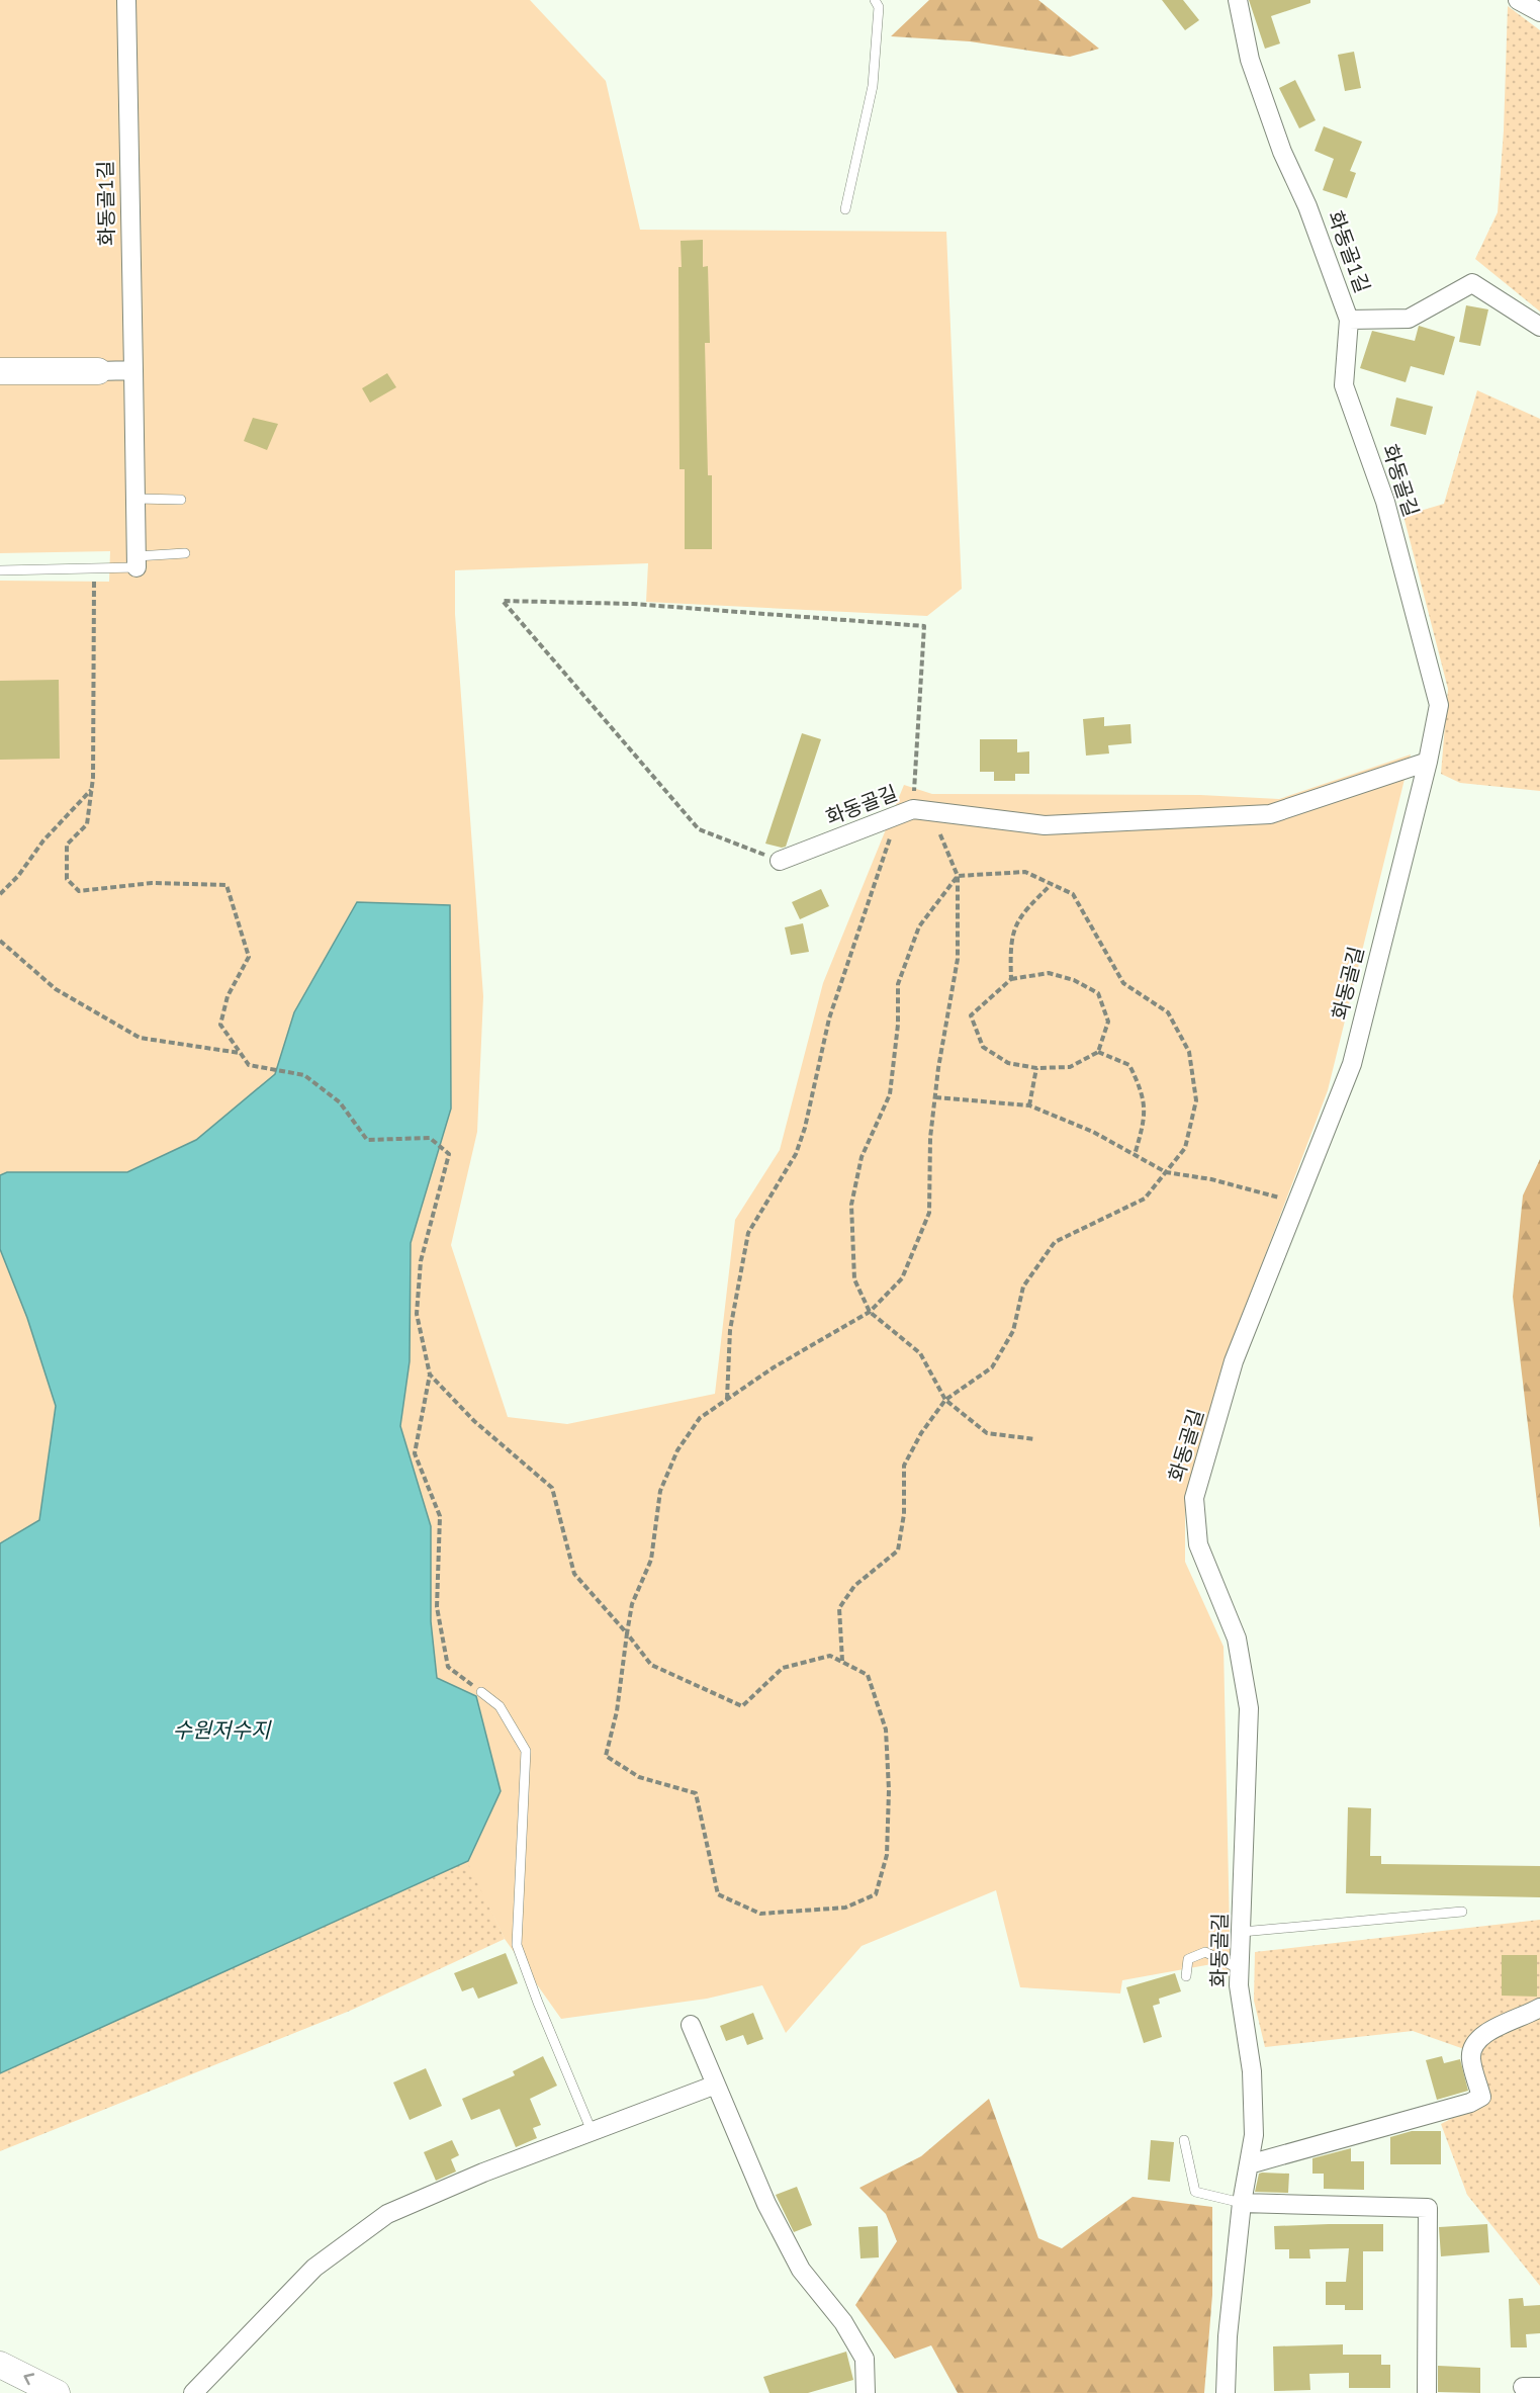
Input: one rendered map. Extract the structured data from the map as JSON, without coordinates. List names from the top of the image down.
{
  "streets": {
    "street": ["화동골1길", "화동골길"]
  },
  "crossings": [
    ["화동골1길", "화동골길"]
  ],
  "water": ["수원저수지"]
}
